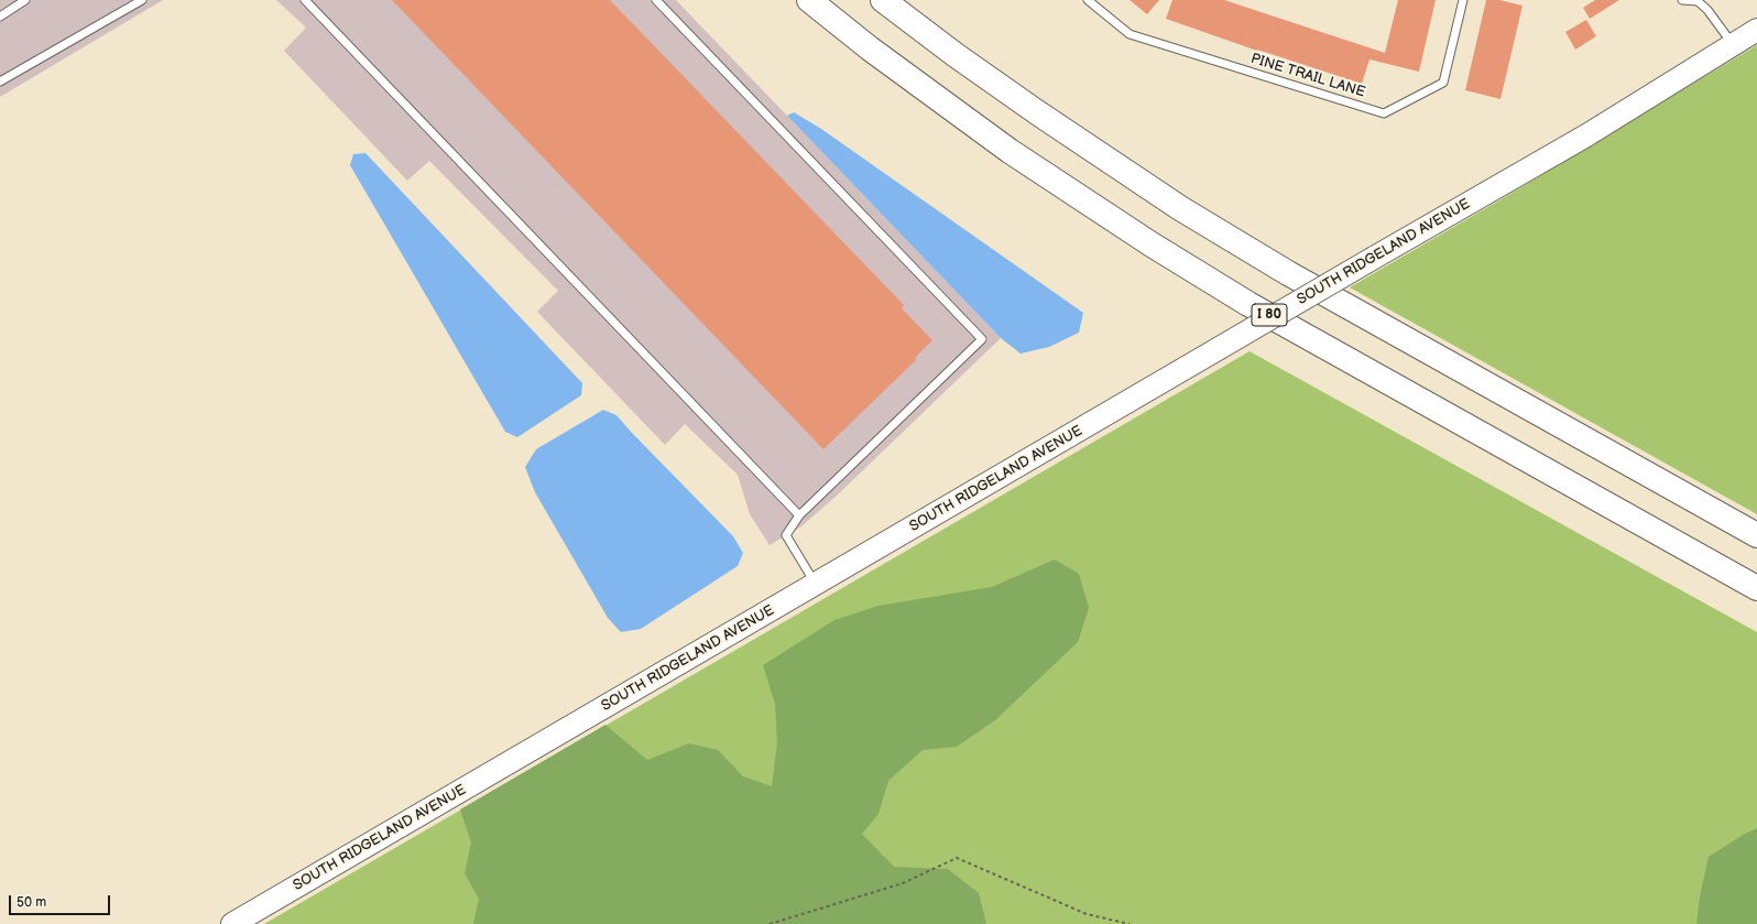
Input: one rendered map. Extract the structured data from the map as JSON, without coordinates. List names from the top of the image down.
{
  "streets": {
    "highway": ["I 80"],
    "street": ["SOUTH RIDGELAND AVENUE"],
    "lane": ["PINE TRAIL LANE"]
  },
  "scale_bar": "50 m"
}
